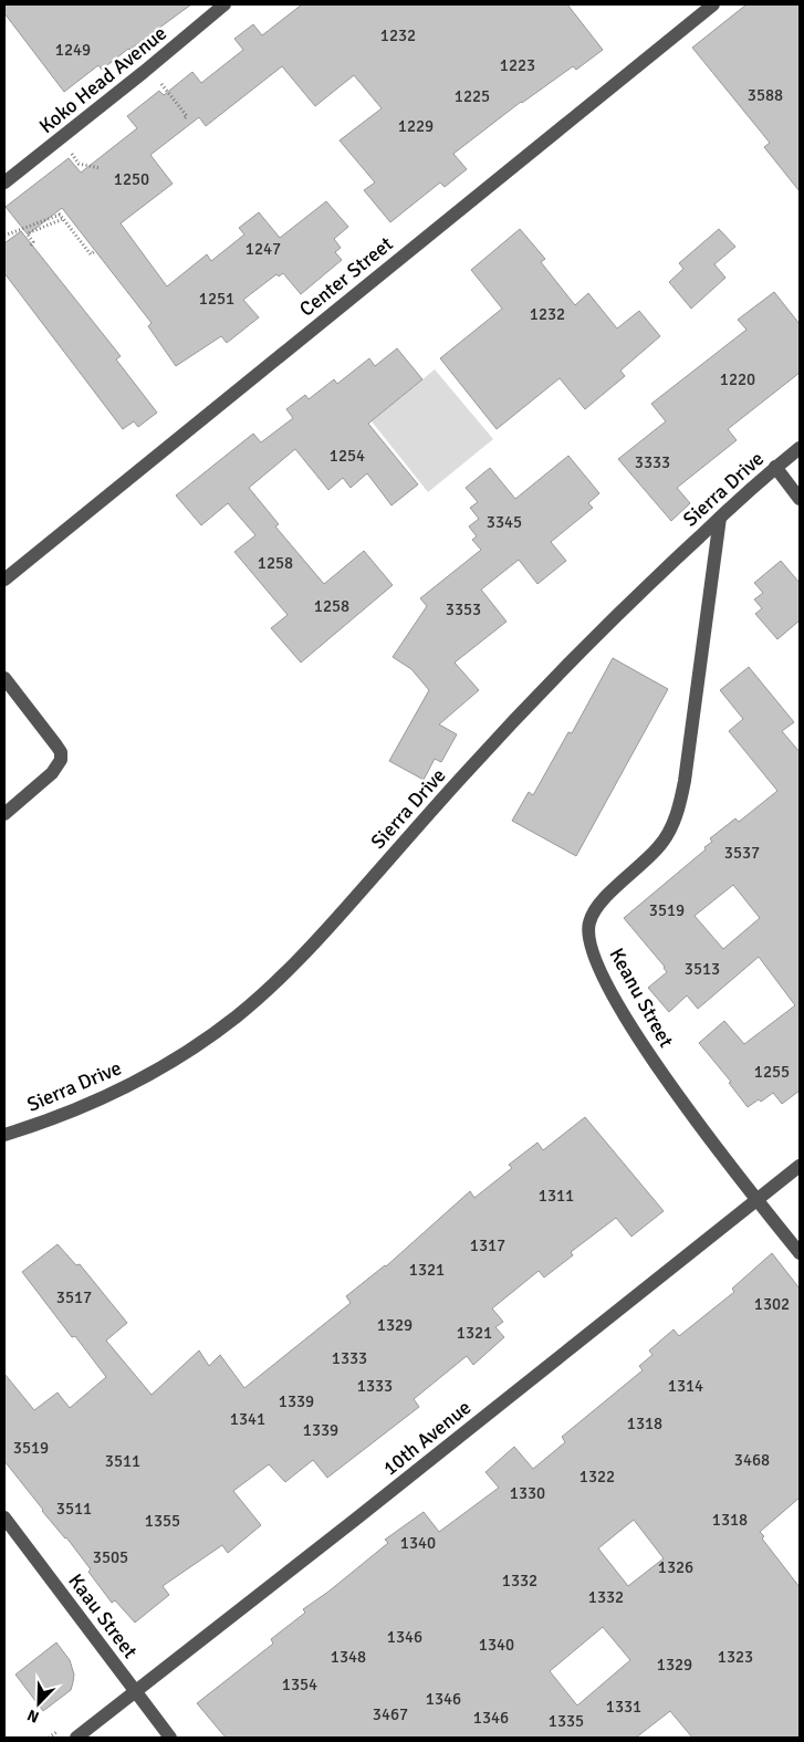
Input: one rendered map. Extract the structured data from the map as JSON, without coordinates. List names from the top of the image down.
{
  "streets": {
    "street": [
      "Koko Head Avenue",
      "Center Street",
      "Sierra Drive",
      "Keanu Street",
      "10th Avenue",
      "Kaau Street"
    ]
  },
  "crossings": [
    ["Sierra Drive", "Keanu Street"],
    ["Keanu Street", "10th Avenue"],
    ["10th Avenue", "Kaau Street"]
  ],
  "house_numbers": [
    "1232",
    "1249",
    "1223",
    "3588",
    "1225",
    "1229",
    "1250",
    "1247",
    "1251",
    "1232",
    "1220",
    "1254",
    "3333",
    "3345",
    "1258",
    "1258",
    "3353",
    "3537",
    "3519",
    "3513",
    "1255",
    "1311",
    "1317",
    "1321",
    "3517",
    "1302",
    "1329",
    "1321",
    "1333",
    "1333",
    "1314",
    "1339",
    "1341",
    "1318",
    "1339",
    "3519",
    "3468",
    "3511",
    "1322",
    "1330",
    "3511",
    "1318",
    "1355",
    "1340",
    "3505",
    "1326",
    "1332",
    "1332",
    "1346",
    "1340",
    "1348",
    "1323",
    "1329",
    "1354",
    "1346",
    "1331",
    "3467",
    "1346",
    "1335"
  ],
  "north": "bottom left"
}
